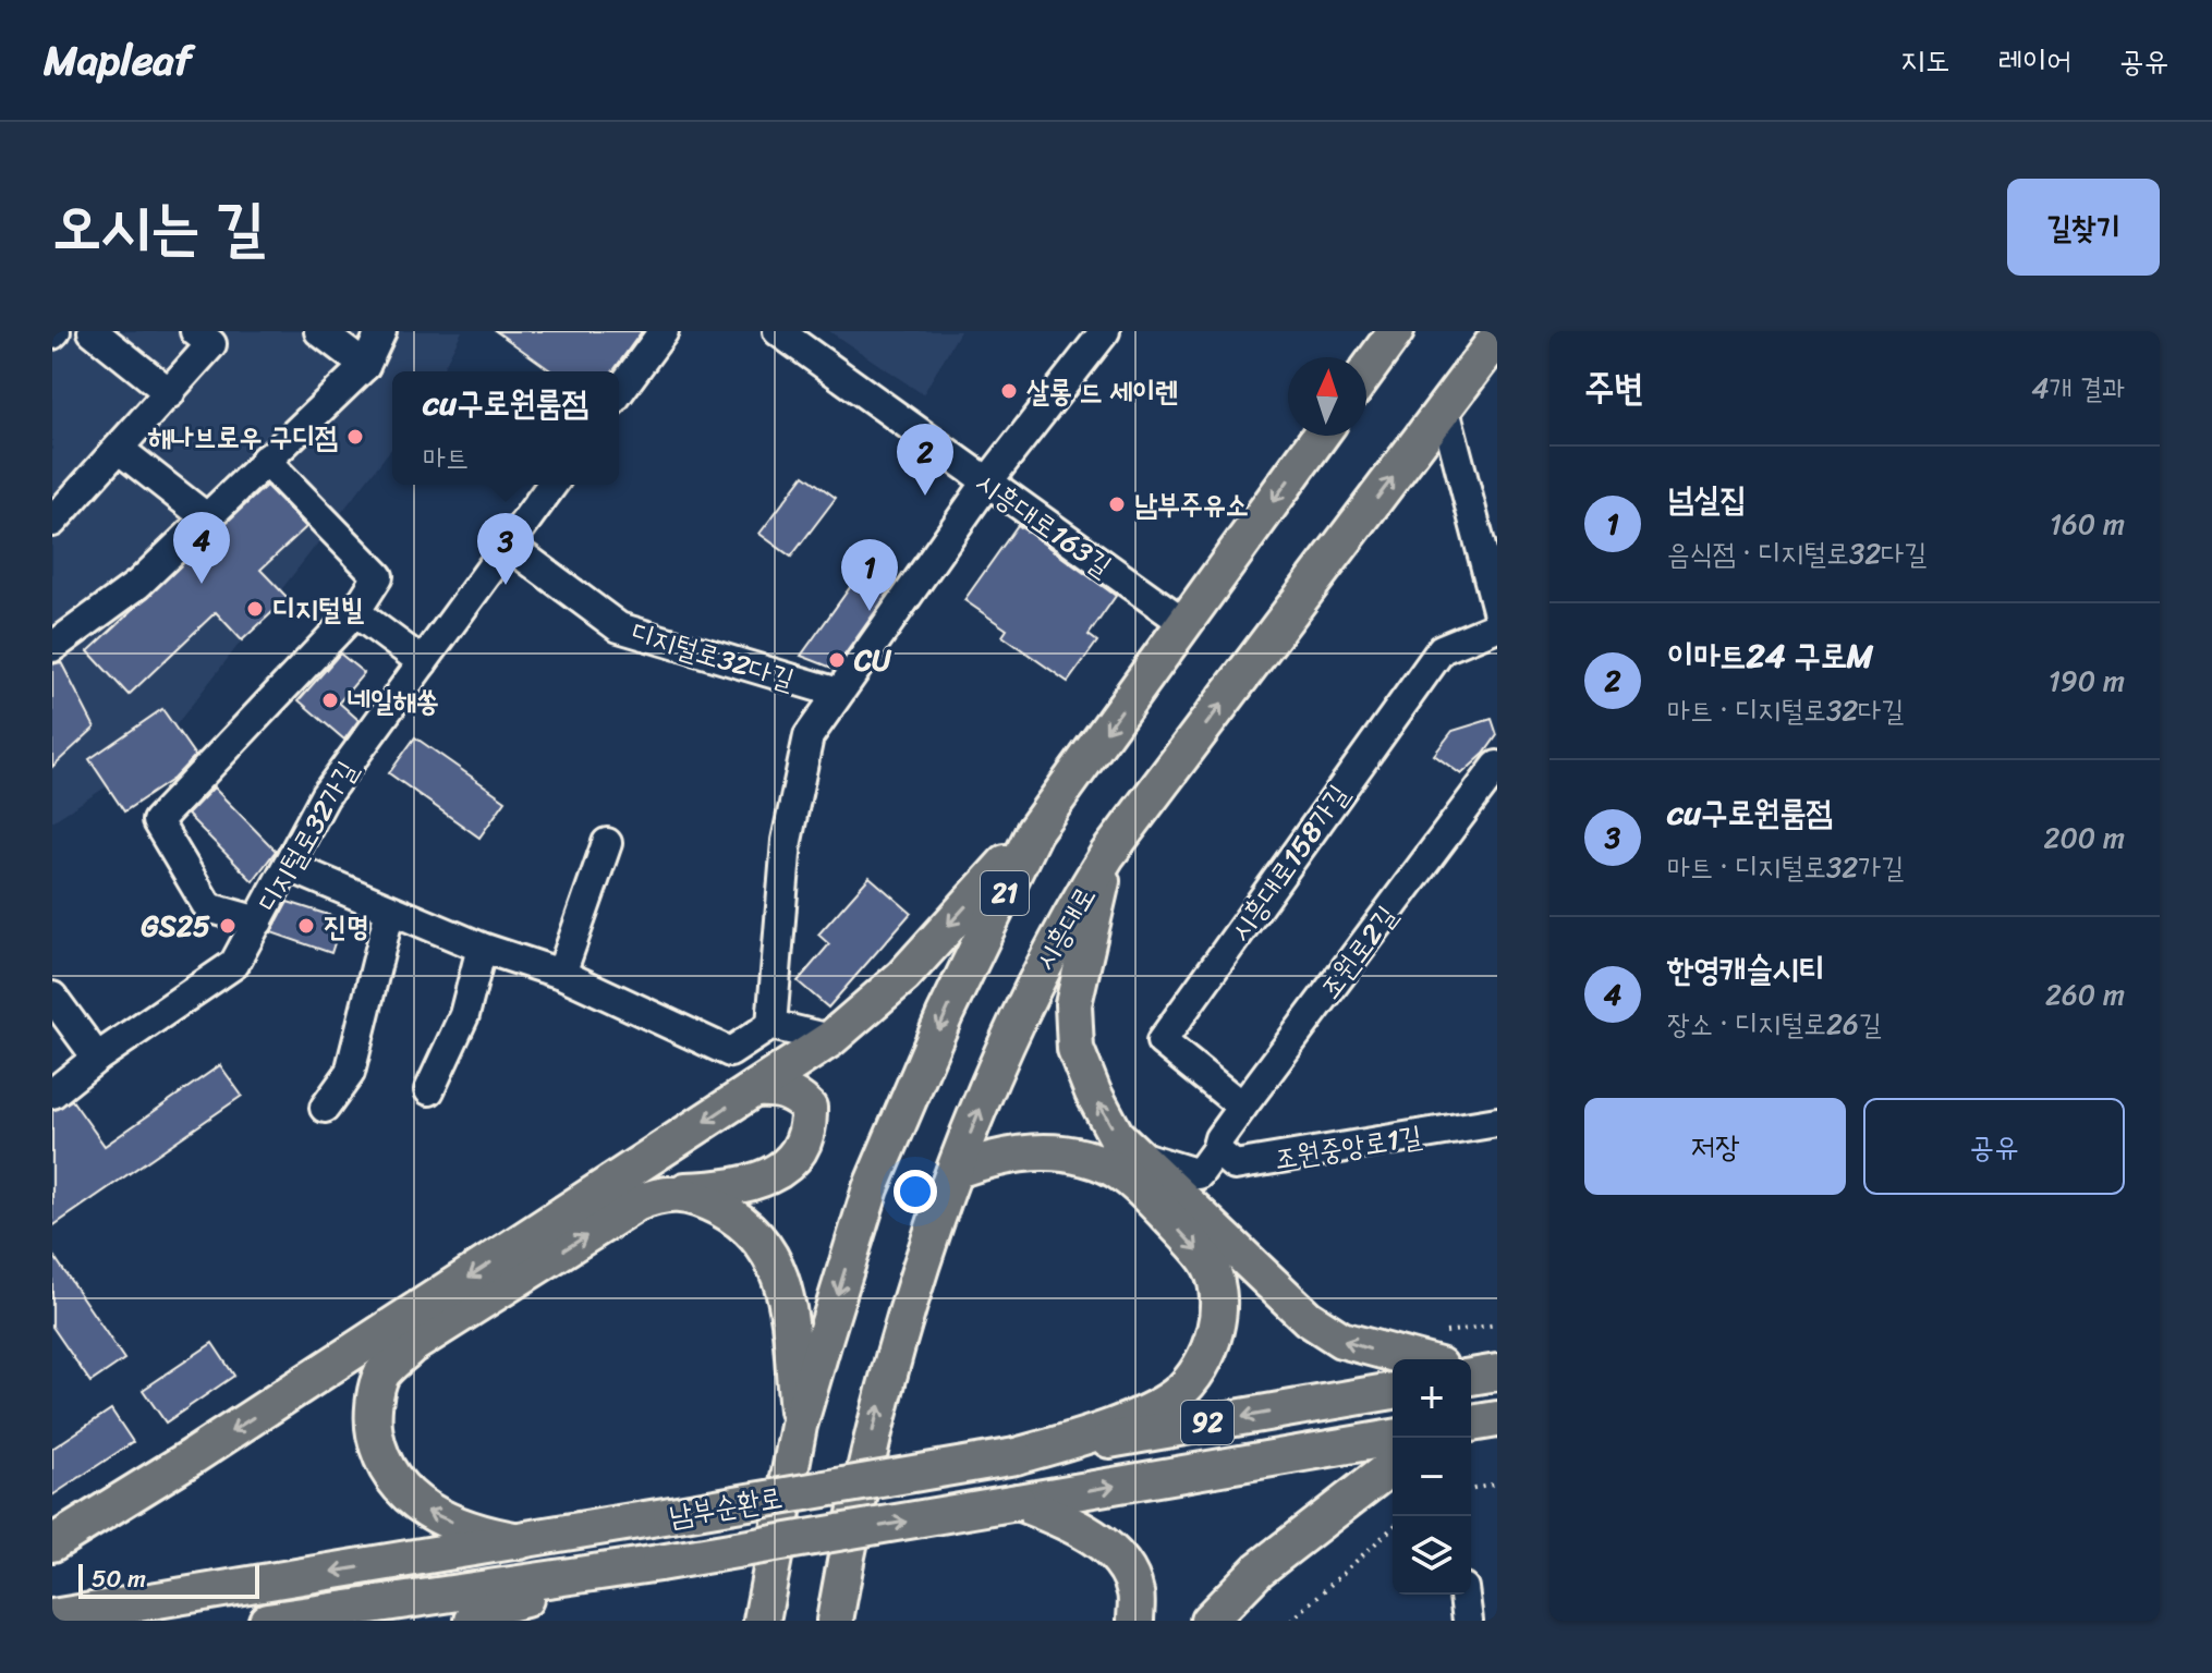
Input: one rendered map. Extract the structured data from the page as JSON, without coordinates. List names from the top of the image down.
{
  "streets": {
    "main road": [
      "21",
      "시흥대로",
      "92",
      "남부순환로"
    ],
    "street": [
      "시흥대로163길",
      "디지털로32다길",
      "디지털로32가길",
      "시흥대로158가길",
      "조원로2길",
      "조원중앙로1길"
    ]
  },
  "crossings": [
    ["시흥대로163길", "디지털로32다길"],
    ["시흥대로163길", "21"],
    ["디지털로32다길", "디지털로32가길"],
    ["시흥대로158가길", "조원로2길"],
    ["조원로2길", "조원중앙로1길"]
  ],
  "places": [
    "살롱 드 세이렌",
    "해나브로우 구디점",
    "남부주유소",
    "디지털빌",
    "CU",
    "네일해쏭",
    "GS25",
    "진명"
  ],
  "scale_bar": "50 m",
  "north": "top",
  "page": {
    "header": "Mapleaf",
    "nav": ["지도", "레이어", "공유"],
    "title": "오시는 길",
    "buttons": [
      "길찾기",
      ["저장", "공유"]
    ],
    "heading": ["주변", "4개 결과"],
    "popup": ["cu구로원룸점", "마트"],
    "pins": [
      "2",
      "4",
      "3",
      "1"
    ],
    "list": [
      {
        "mark": "1",
        "name": "넘실집",
        "note": "음식점 · 디지털로32다길",
        "value": "160 m"
      },
      {
        "mark": "2",
        "name": "이마트24 구로M",
        "note": "마트 · 디지털로32다길",
        "value": "190 m"
      },
      {
        "mark": "3",
        "name": "cu구로원룸점",
        "note": "마트 · 디지털로32가길",
        "value": "200 m"
      },
      {
        "mark": "4",
        "name": "한영캐슬시티",
        "note": "장소 · 디지털로26길",
        "value": "260 m"
      }
    ],
    "map_buttons": ["+", "−"],
    "scale": "50 m"
  }
}
